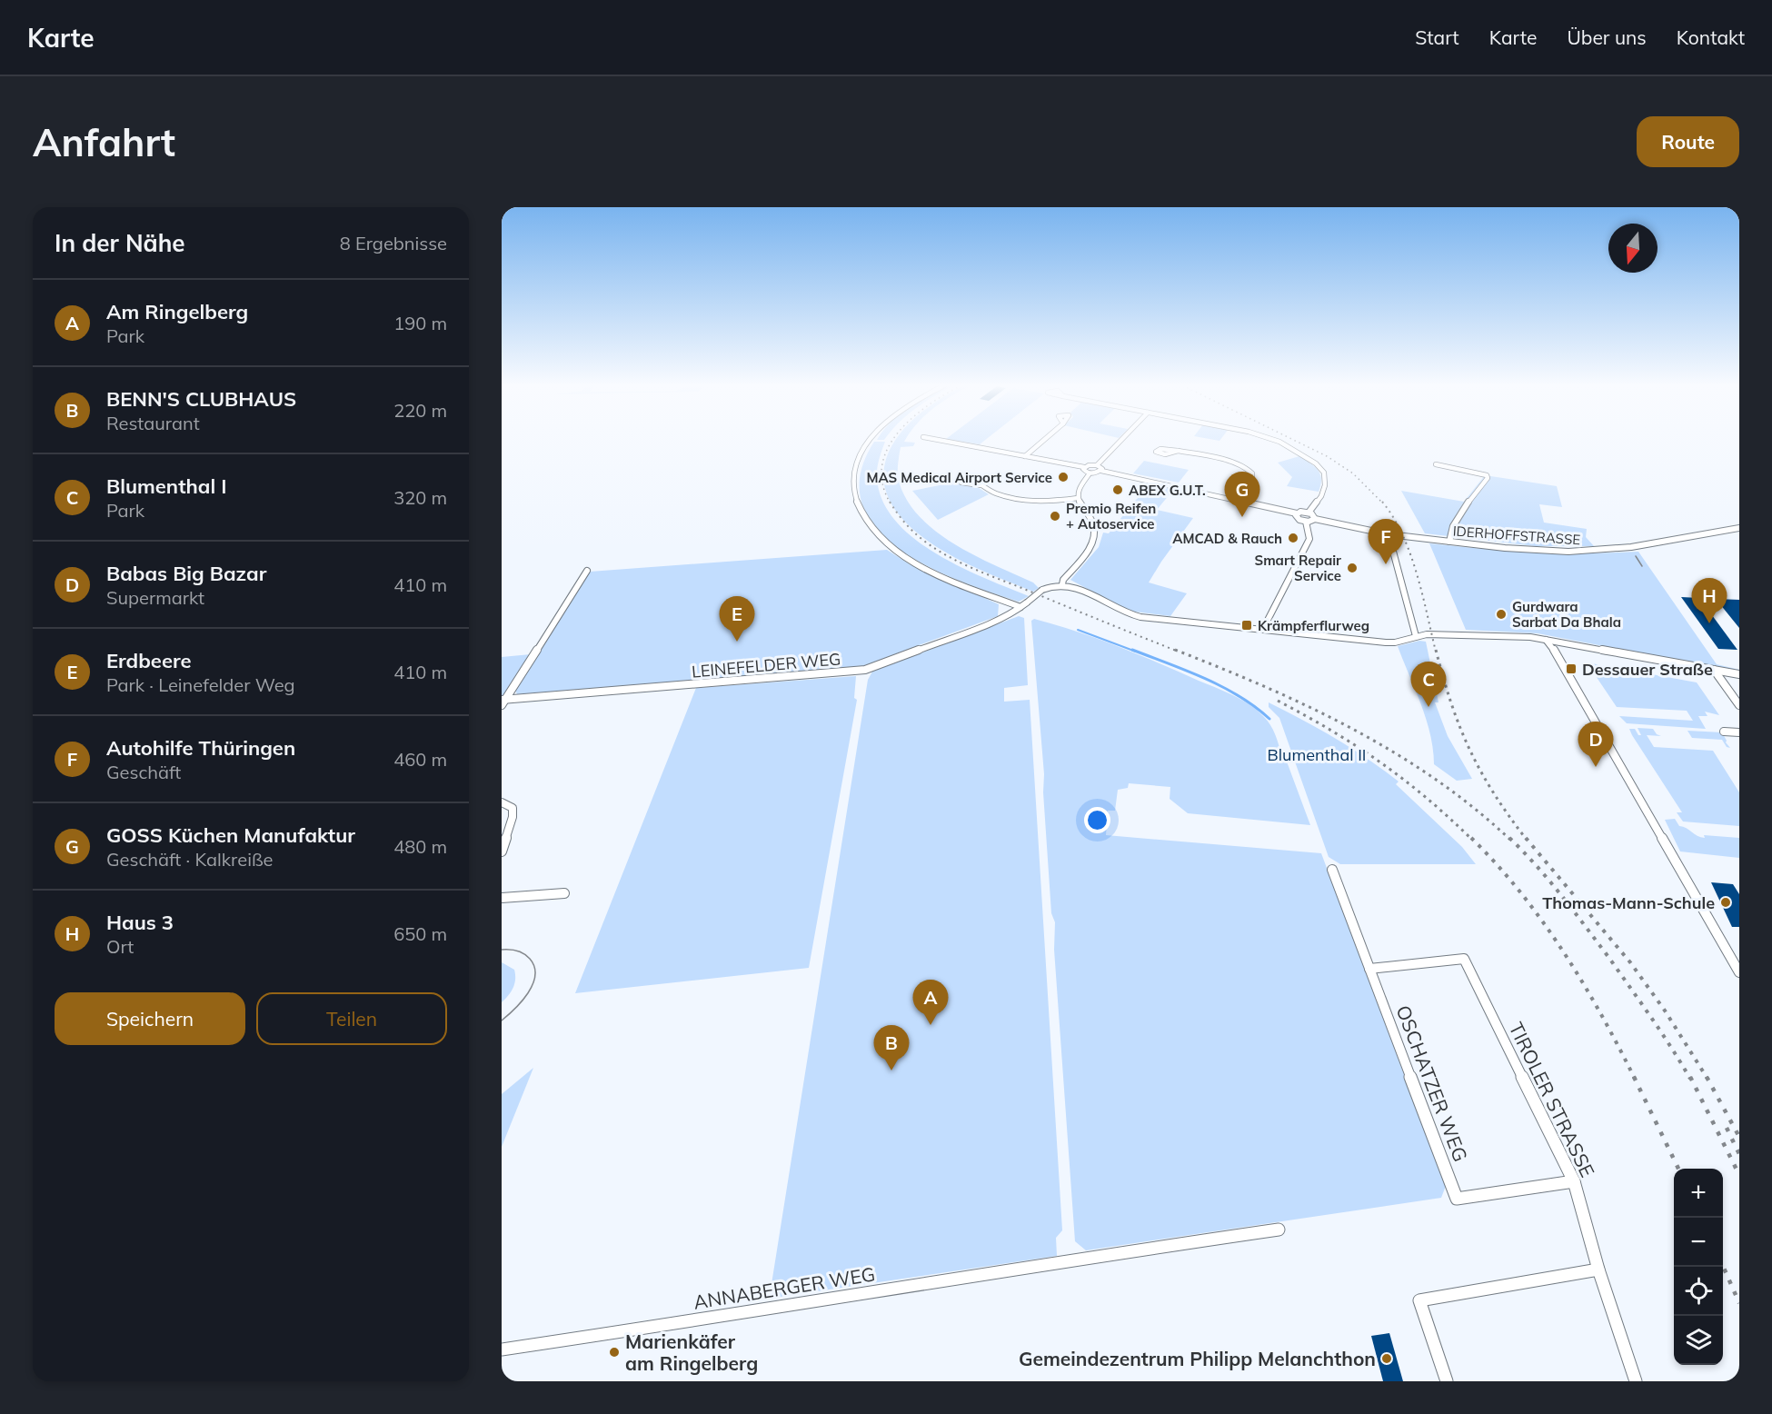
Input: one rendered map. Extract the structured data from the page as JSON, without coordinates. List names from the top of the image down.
{
  "streets": {
    "street": [
      "IDERHOFFSTRASSE",
      "LEINEFELDER WEG",
      "OSCHATZER WEG",
      "TIROLER STRASSE",
      "ANNABERGER WEG"
    ]
  },
  "crossings": [
    ["OSCHATZER WEG", "TIROLER STRASSE"]
  ],
  "parks": ["Blumenthal II"],
  "places": {
    "other": [
      "MAS Medical Airport Service",
      "ABEX G.U.T.",
      "Premio Reifen + Autoservice",
      "AMCAD & Rauch",
      "Smart Repair Service",
      "Gurdwara Sarbat Da Bhala",
      "Thomas-Mann-Schule",
      "Marienkäfer am Ringelberg",
      "Gemeindezentrum Philipp Melanchthon"
    ],
    "transit": ["Krämpferflurweg", "Dessauer Straße"]
  },
  "north": "bottom",
  "page": {
    "header": "Karte",
    "nav": [
      "Start",
      "Karte",
      "Über uns",
      "Kontakt"
    ],
    "buttons": [
      "Route",
      ["Speichern", "Teilen"]
    ],
    "title": "Anfahrt",
    "heading": ["In der Nähe", "8 Ergebnisse"],
    "list": [
      {
        "mark": "A",
        "name": "Am Ringelberg",
        "note": "Park",
        "value": "190 m"
      },
      {
        "mark": "B",
        "name": "BENN'S CLUBHAUS",
        "note": "Restaurant",
        "value": "220 m"
      },
      {
        "mark": "C",
        "name": "Blumenthal I",
        "note": "Park",
        "value": "320 m"
      },
      {
        "mark": "D",
        "name": "Babas Big Bazar",
        "note": "Supermarkt",
        "value": "410 m"
      },
      {
        "mark": "E",
        "name": "Erdbeere",
        "note": "Park · Leinefelder Weg",
        "value": "410 m"
      },
      {
        "mark": "F",
        "name": "Autohilfe Thüringen",
        "note": "Geschäft",
        "value": "460 m"
      },
      {
        "mark": "G",
        "name": "GOSS Küchen Manufaktur",
        "note": "Geschäft · Kalkreiße",
        "value": "480 m"
      },
      {
        "mark": "H",
        "name": "Haus 3",
        "note": "Ort",
        "value": "650 m"
      }
    ],
    "pins": [
      "G",
      "F",
      "H",
      "E",
      "C",
      "D",
      "A",
      "B"
    ],
    "map_buttons": ["+", "−"]
  }
}
